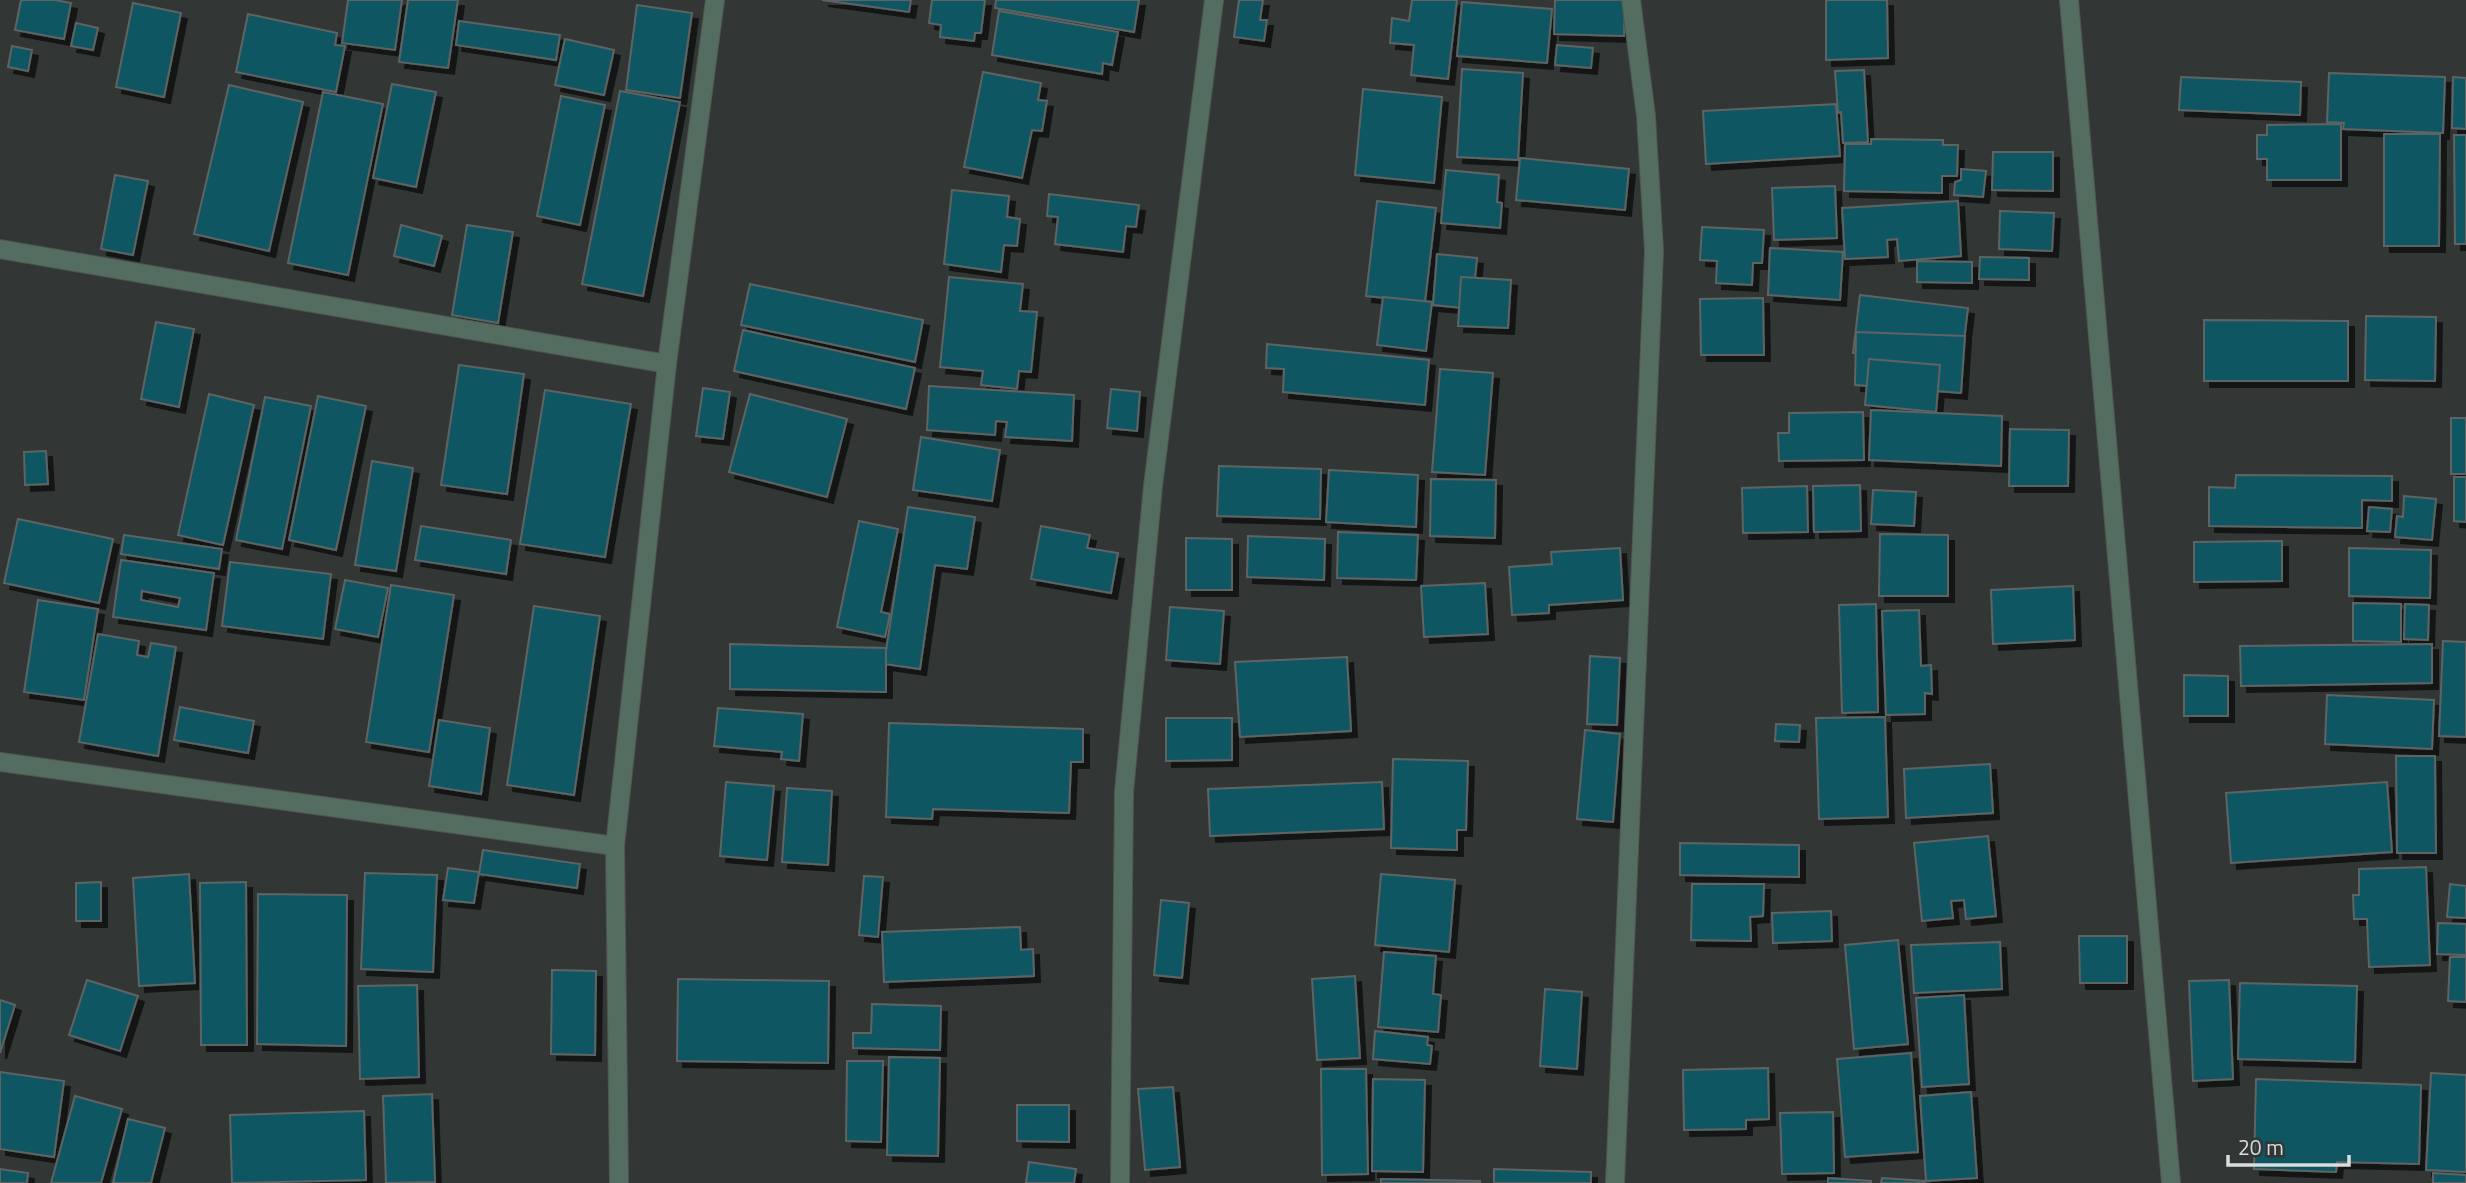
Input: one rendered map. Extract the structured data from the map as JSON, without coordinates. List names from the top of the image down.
{
  "scale_bar": "20 m"
}
